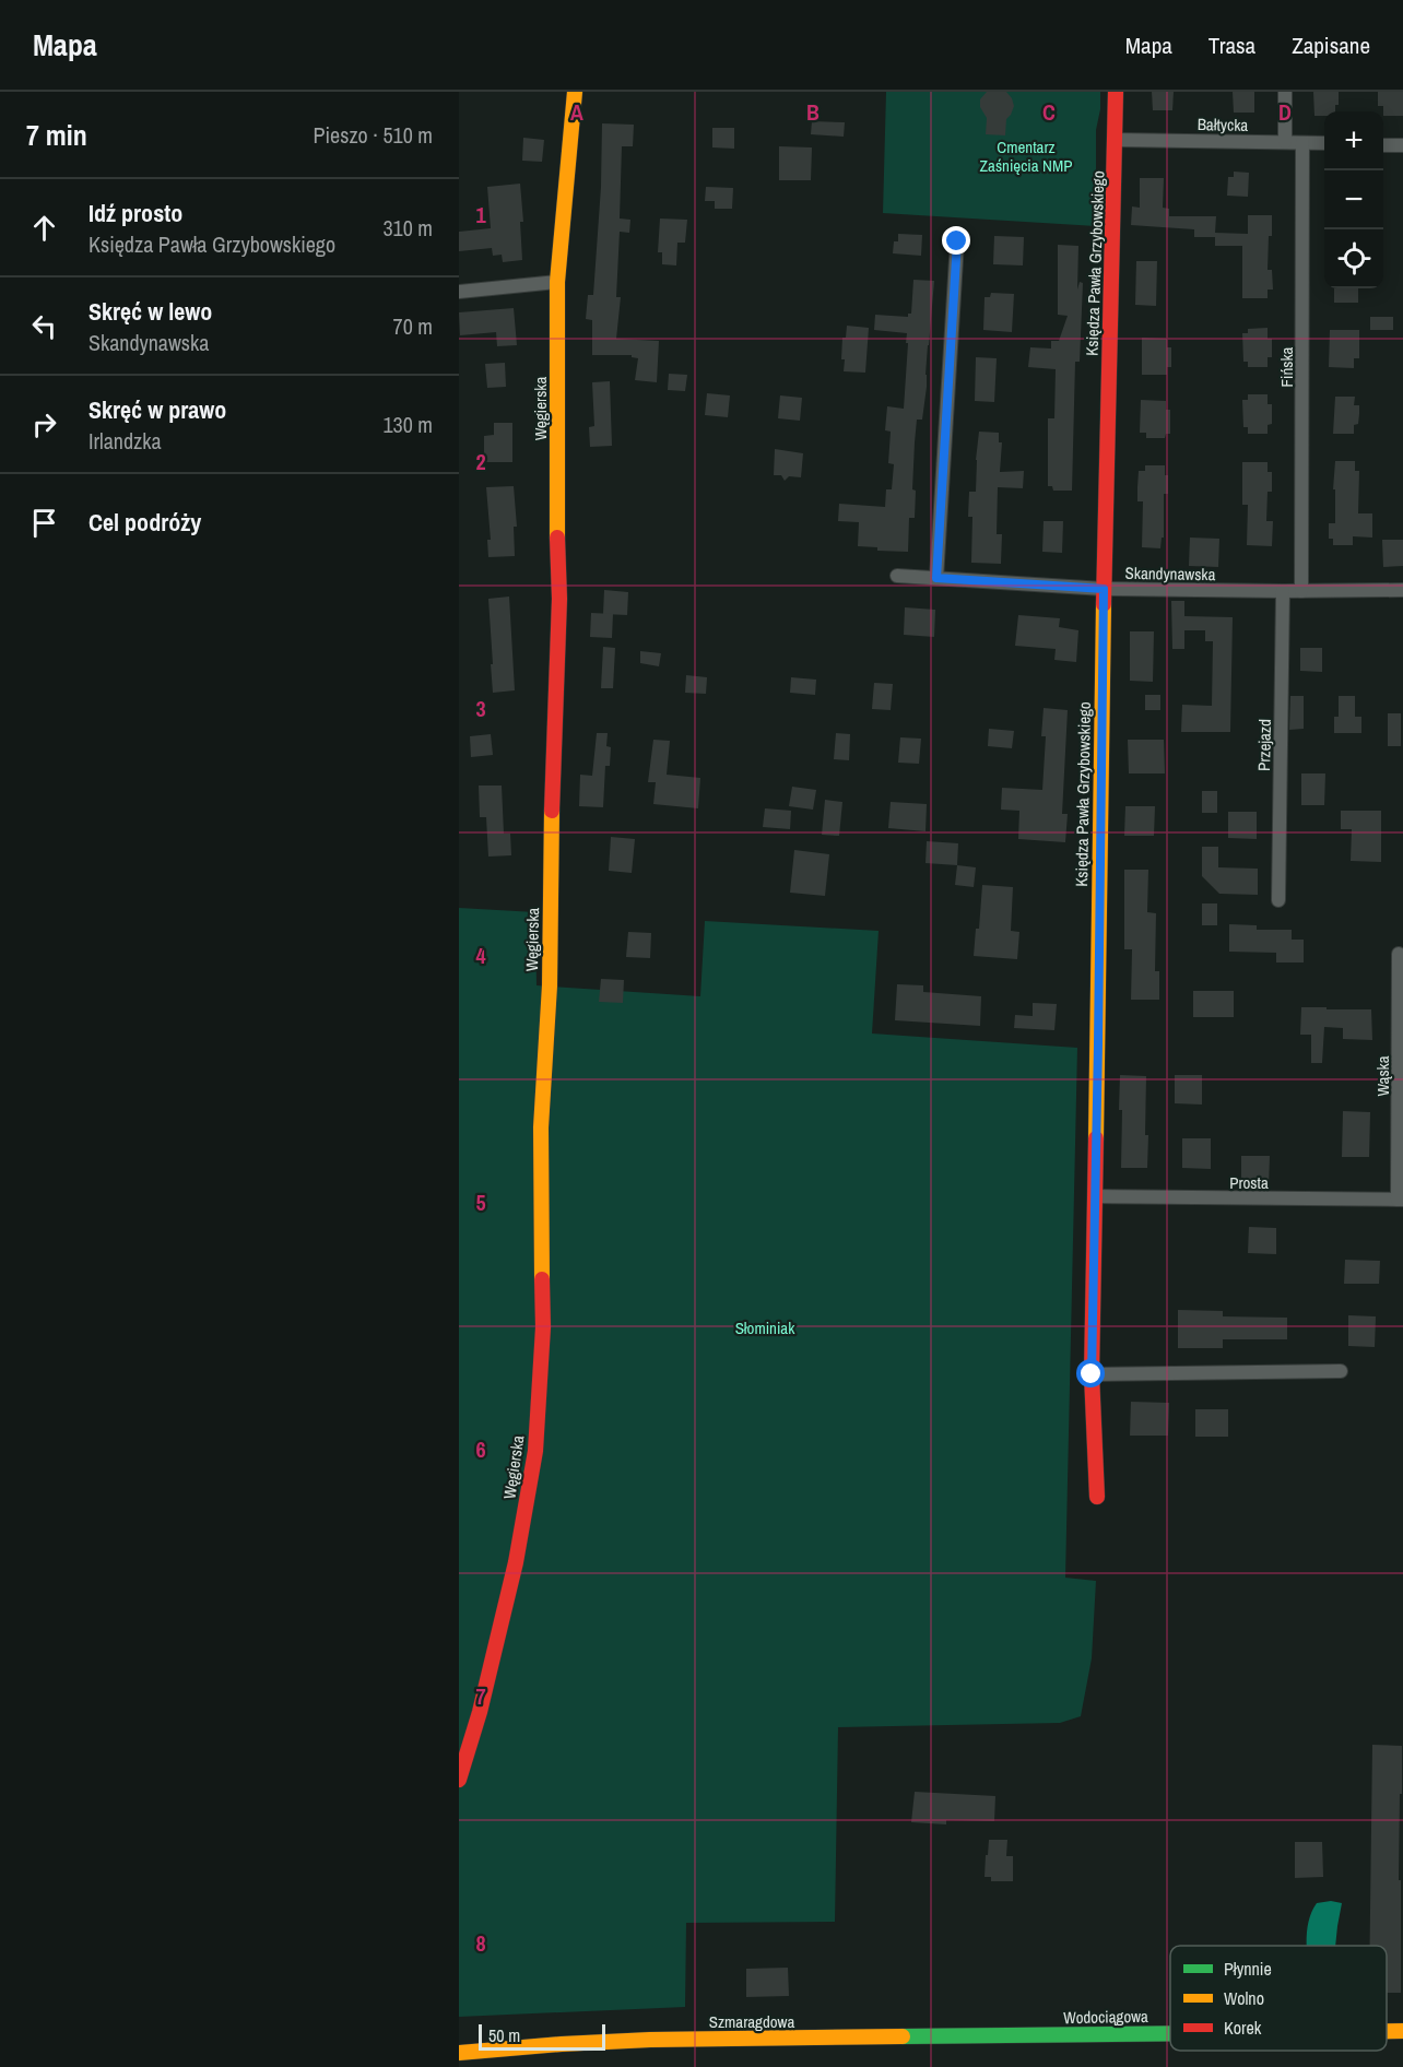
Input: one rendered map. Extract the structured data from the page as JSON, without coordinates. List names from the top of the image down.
{
  "streets": {
    "street": [
      "Bałtycka",
      "Księdza Pawła Grzybowskiego",
      "Fińska",
      "Węgierska",
      "Skandynawska",
      "Przejazd",
      "Wąska",
      "Prosta",
      "Wodociągowa",
      "Szmaragdowa"
    ]
  },
  "crossings": [
    ["Bałtycka", "Księdza Pawła Grzybowskiego"],
    ["Bałtycka", "Fińska"],
    ["Księdza Pawła Grzybowskiego", "Skandynawska"],
    ["Księdza Pawła Grzybowskiego", "Prosta"],
    ["Fińska", "Skandynawska"],
    ["Skandynawska", "Przejazd"],
    ["Wąska", "Prosta"],
    ["Wodociągowa", "Szmaragdowa"]
  ],
  "parks": ["Cmentarz Zaśnięcia NMP", "Słominiak"],
  "legend": ["Płynnie", "Wolno", "Korek"],
  "scale_bar": "50 m",
  "page": {
    "header": "Mapa",
    "nav": ["Mapa", "Trasa", "Zapisane"],
    "heading": ["7 min", "Pieszo · 510 m"],
    "map_buttons": ["+", "−"],
    "list": [
      ["Idź prosto", "Księdza Pawła Grzybowskiego", "310 m"],
      ["Skręć w lewo", "Skandynawska", "70 m"],
      ["Skręć w prawo", "Irlandzka", "130 m"],
      "Cel podróży"
    ],
    "scale": "50 m"
  },
  "grid": {
    "columns": [
      "A",
      "B",
      "C",
      "D"
    ],
    "rows": [
      "1",
      "2",
      "3",
      "4",
      "5",
      "6",
      "7",
      "8"
    ]
  }
}
